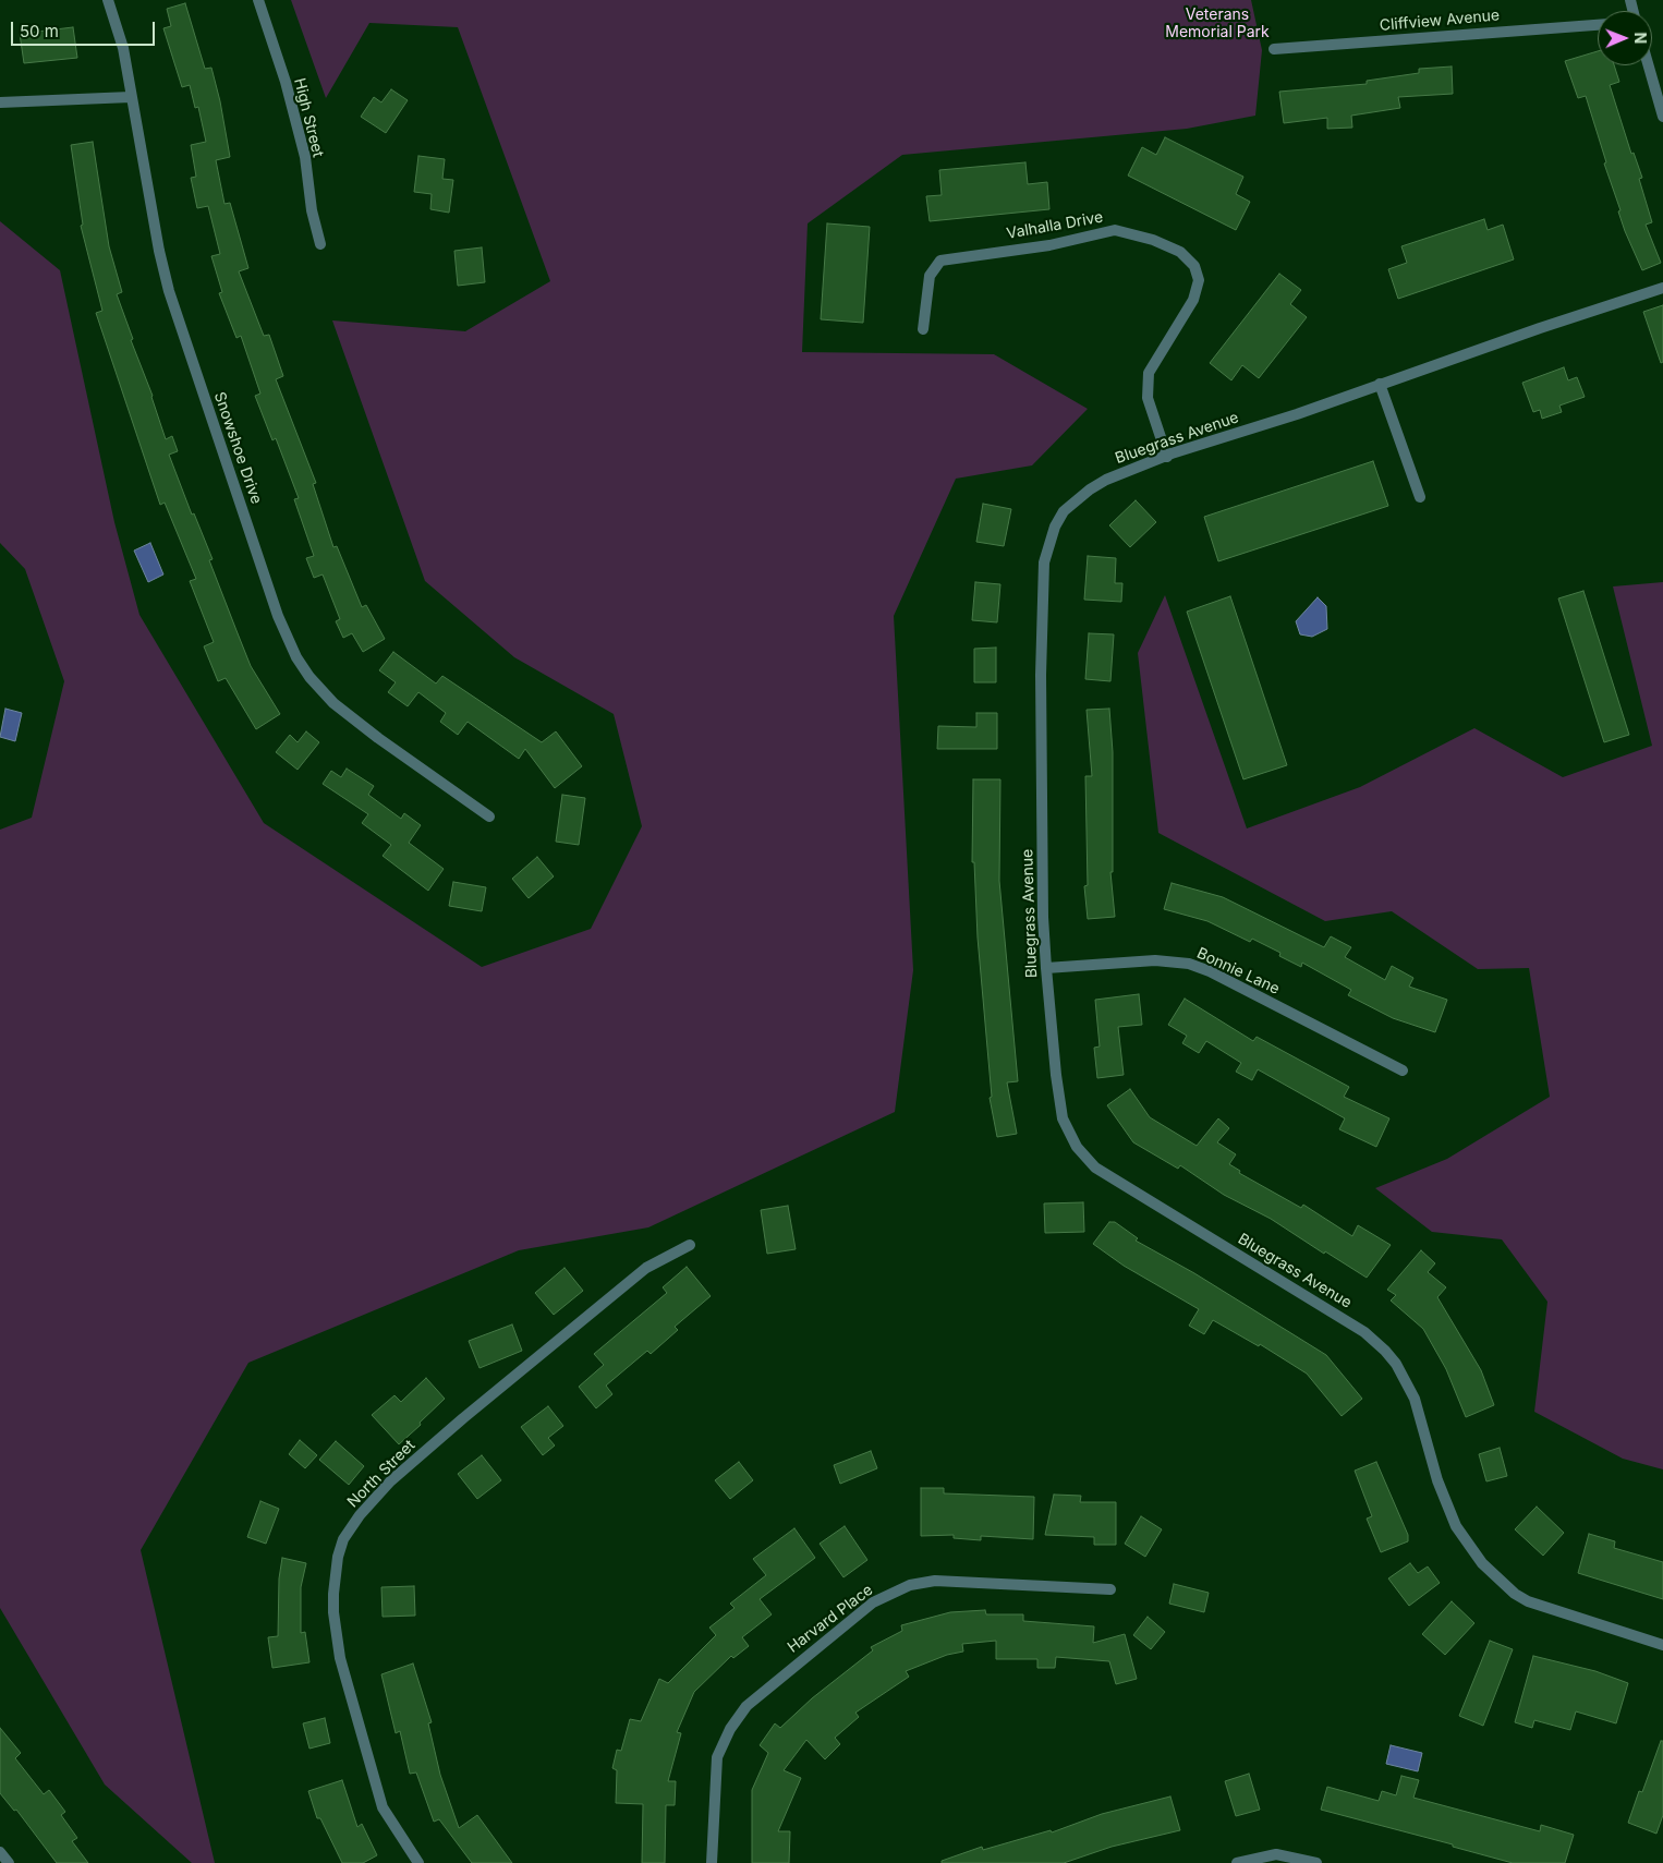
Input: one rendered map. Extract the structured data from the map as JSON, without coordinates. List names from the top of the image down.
{
  "streets": {
    "street": [
      "Cliffview Avenue",
      "High Street",
      "Valhalla Drive",
      "Bluegrass Avenue",
      "Snowshoe Drive",
      "Bonnie Lane",
      "North Street",
      "Harvard Place"
    ]
  },
  "crossings": [
    ["Valhalla Drive", "Bluegrass Avenue"],
    ["Bluegrass Avenue", "Bonnie Lane"]
  ],
  "parks": ["Veterans Memorial Park"],
  "scale_bar": "50 m",
  "north": "right"
}
